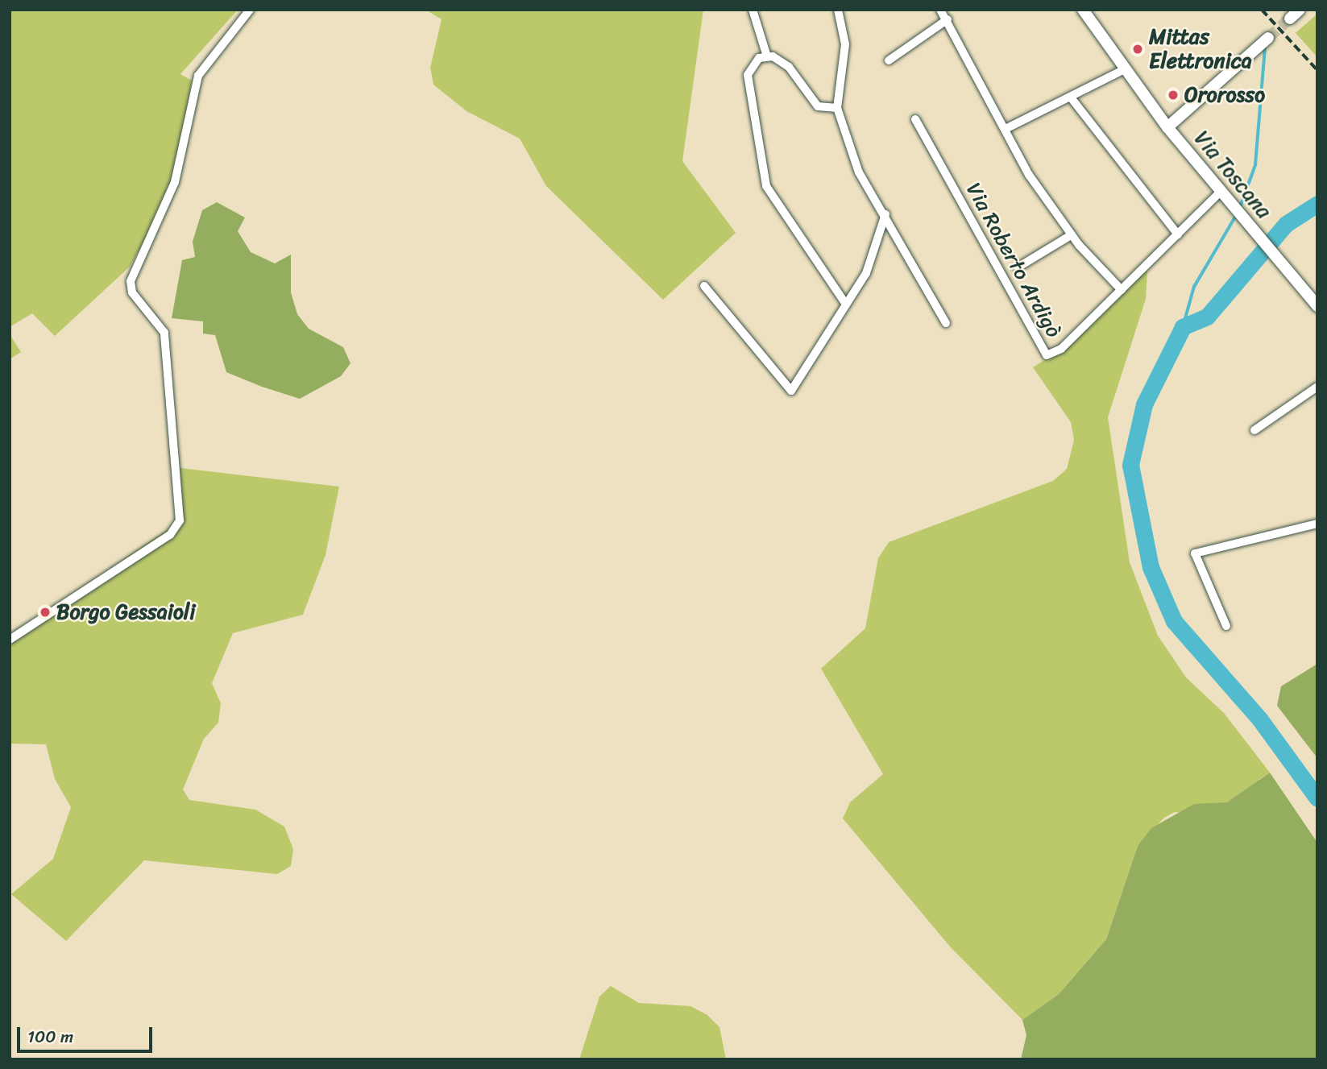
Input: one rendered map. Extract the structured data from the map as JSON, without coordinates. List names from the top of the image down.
{
  "streets": {
    "main road": ["Via Toscana"],
    "street": ["Via Roberto Ardigò"]
  },
  "crossings": [
    ["Via Toscana", "Via Roberto Ardigò"]
  ],
  "places": ["Mittas Elettronica", "Ororosso", "Borgo Gessaioli"],
  "scale_bar": "100 m"
}
